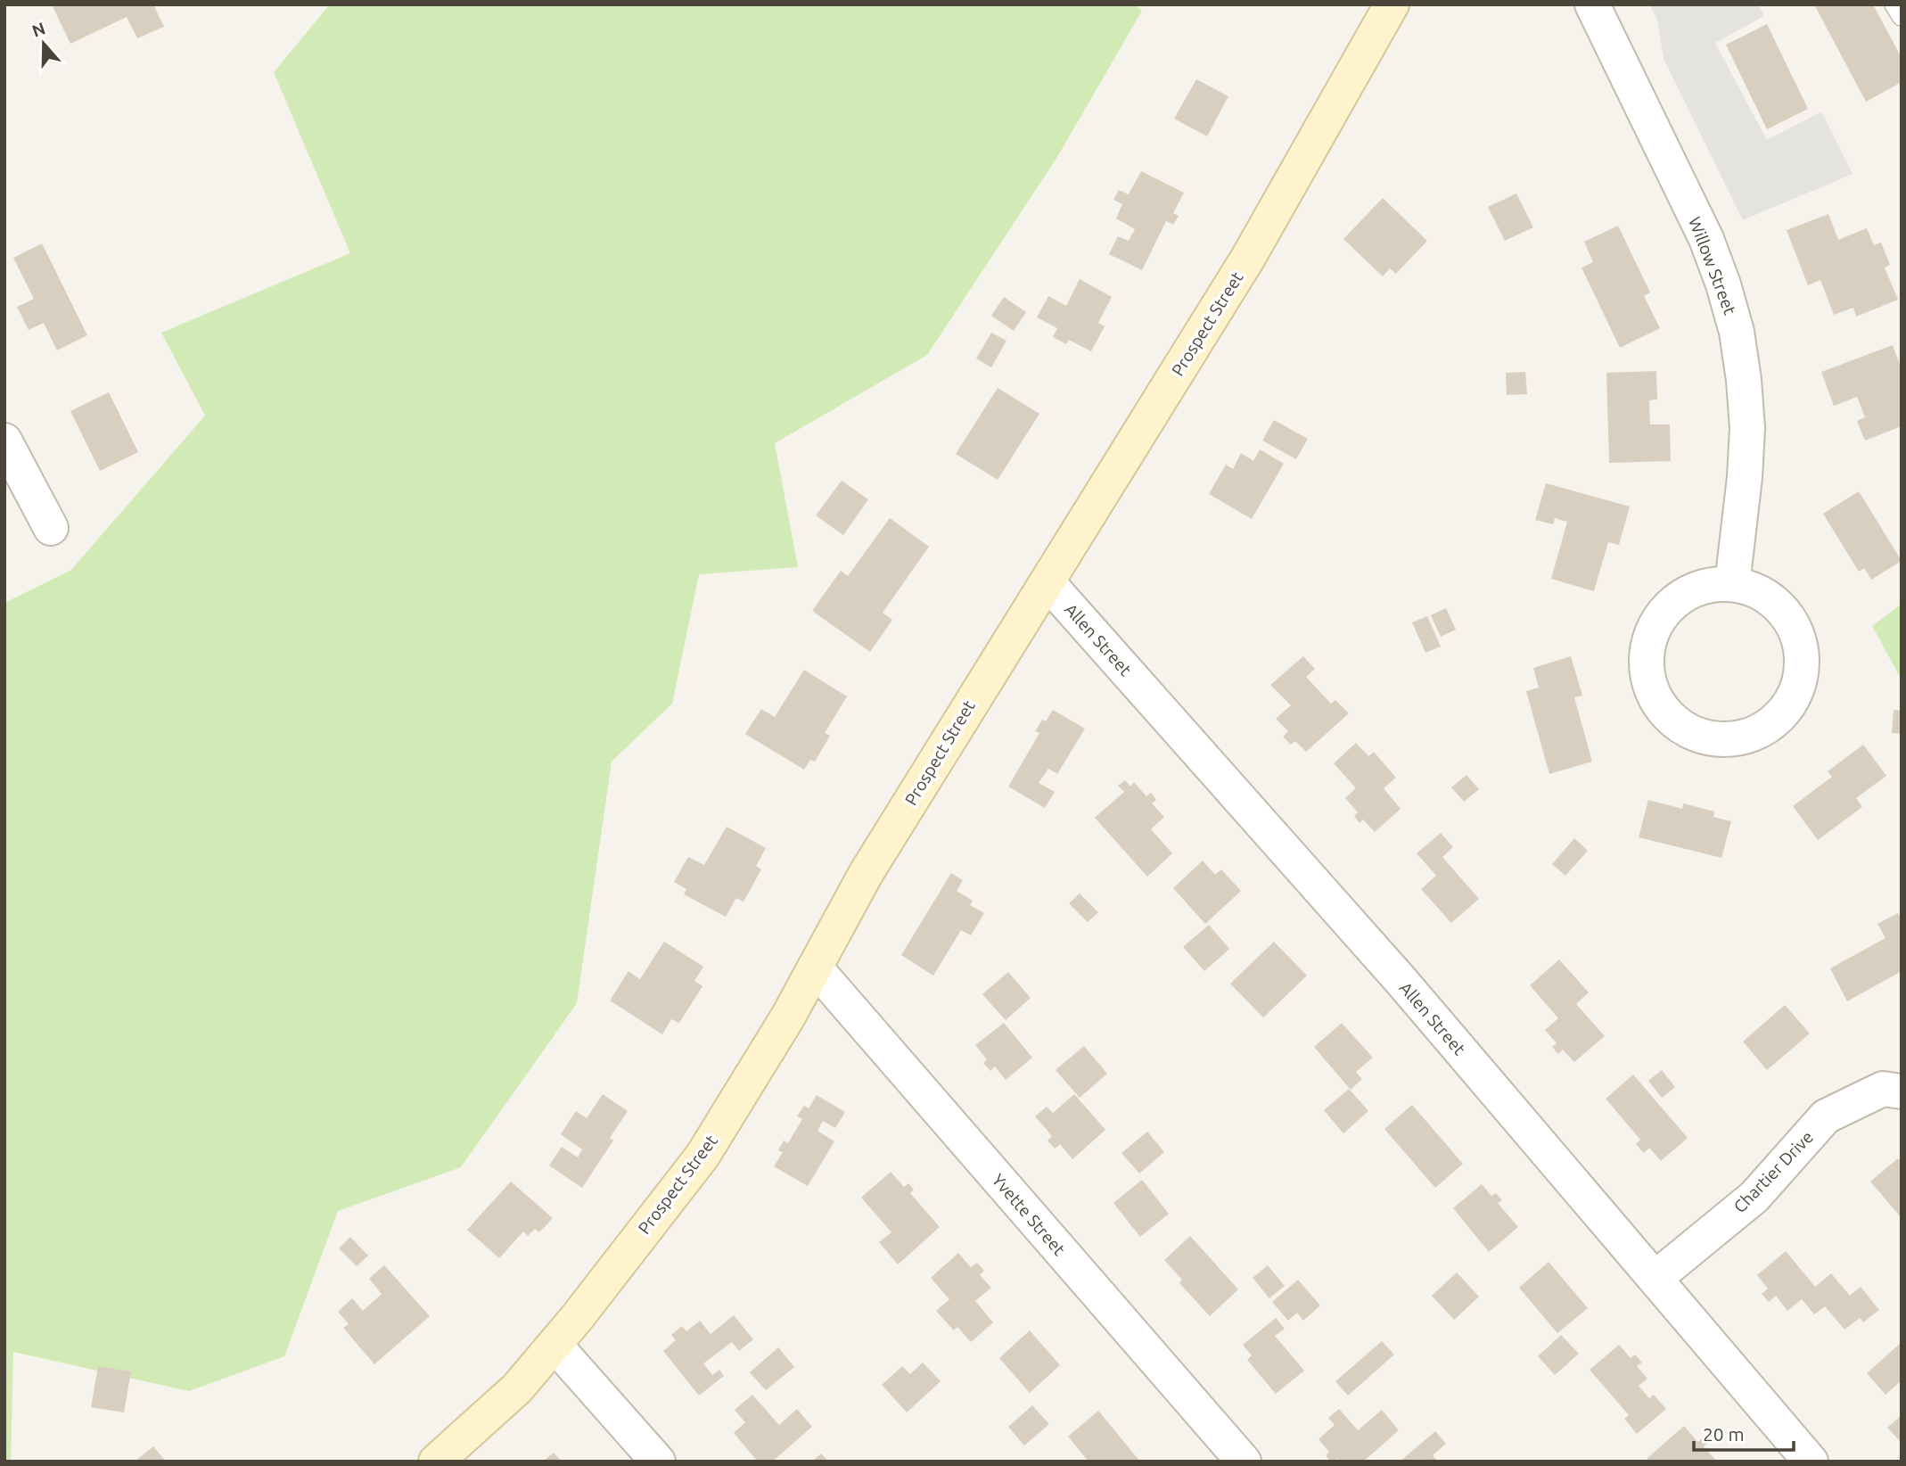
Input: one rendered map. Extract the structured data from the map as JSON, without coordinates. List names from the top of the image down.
{
  "streets": {
    "main road": ["Prospect Street"],
    "street": [
      "Willow Street",
      "Allen Street",
      "Chartier Drive",
      "Yvette Street"
    ]
  },
  "crossings": [
    ["Prospect Street", "Allen Street"],
    ["Prospect Street", "Yvette Street"],
    ["Allen Street", "Chartier Drive"]
  ],
  "scale_bar": "20 m",
  "north": "top"
}
